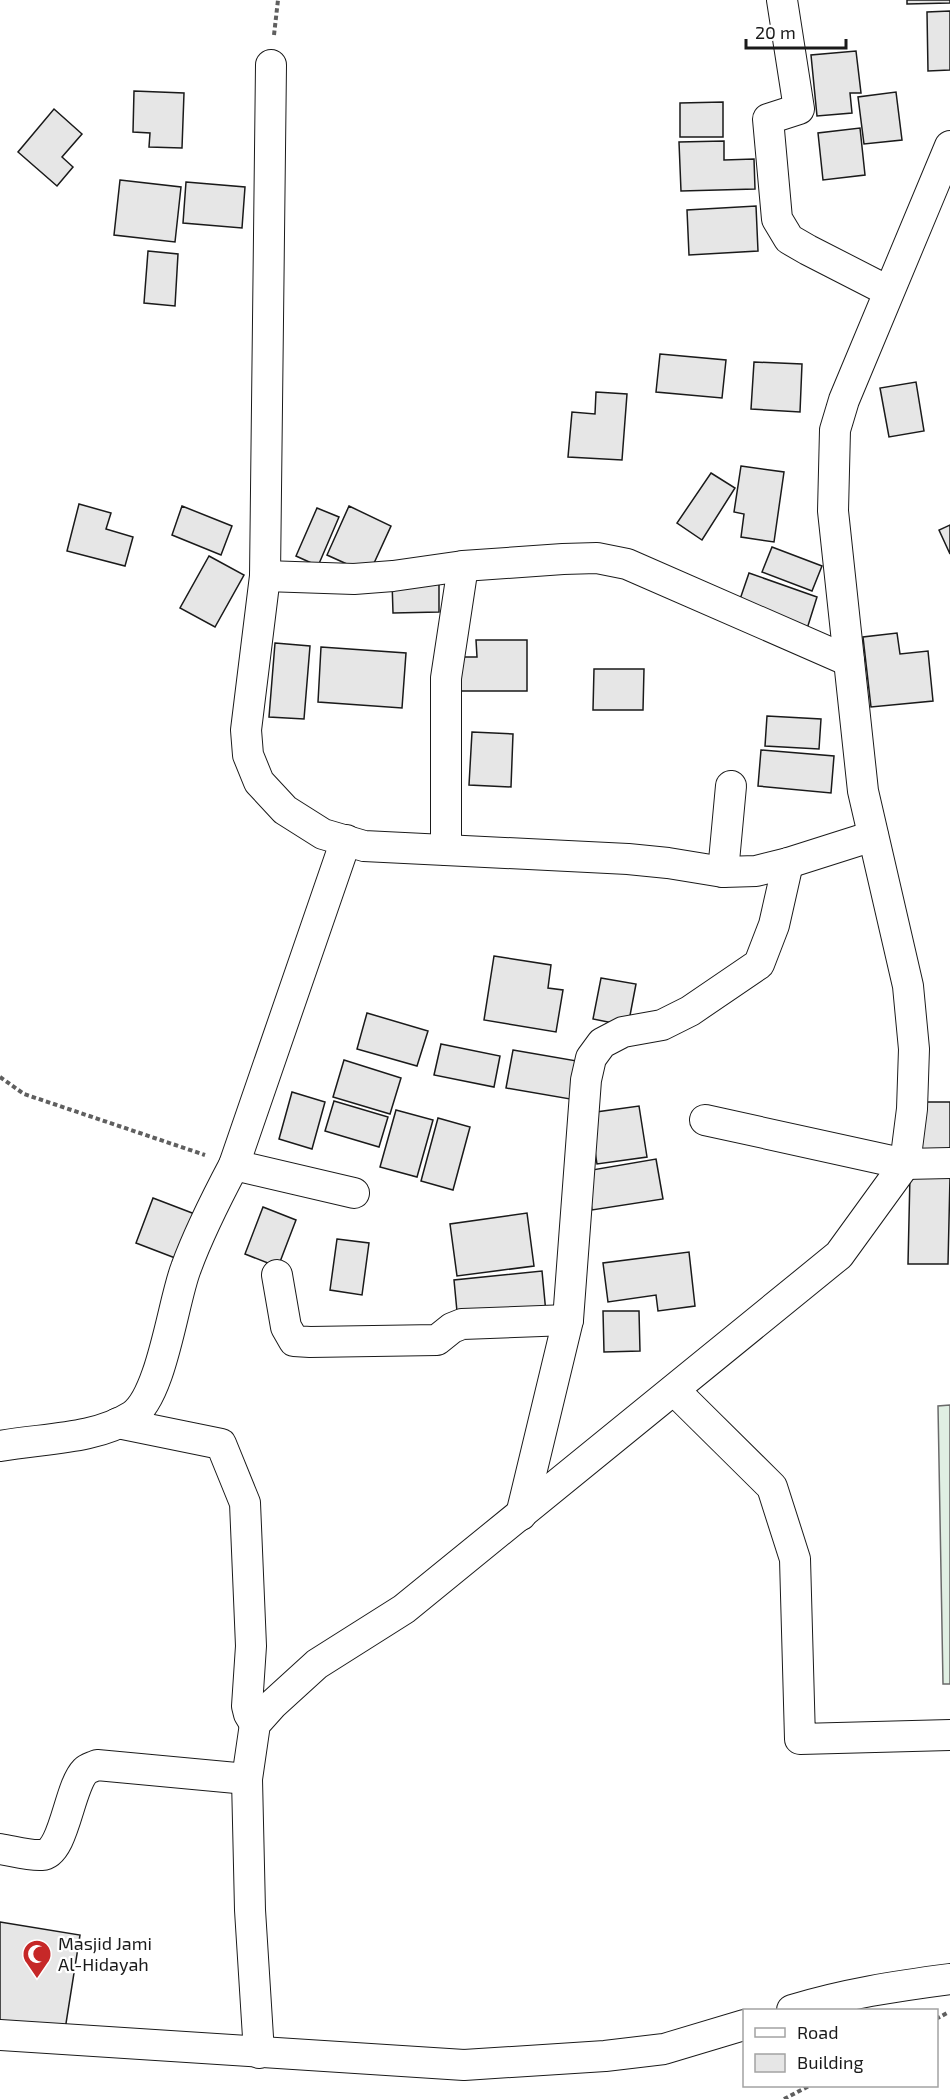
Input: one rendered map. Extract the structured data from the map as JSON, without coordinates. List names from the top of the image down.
{
  "places": {
    "mosque": ["Masjid Jami Al-Hidayah"]
  },
  "legend": ["Road", "Building"],
  "scale_bar": "20 m"
}
